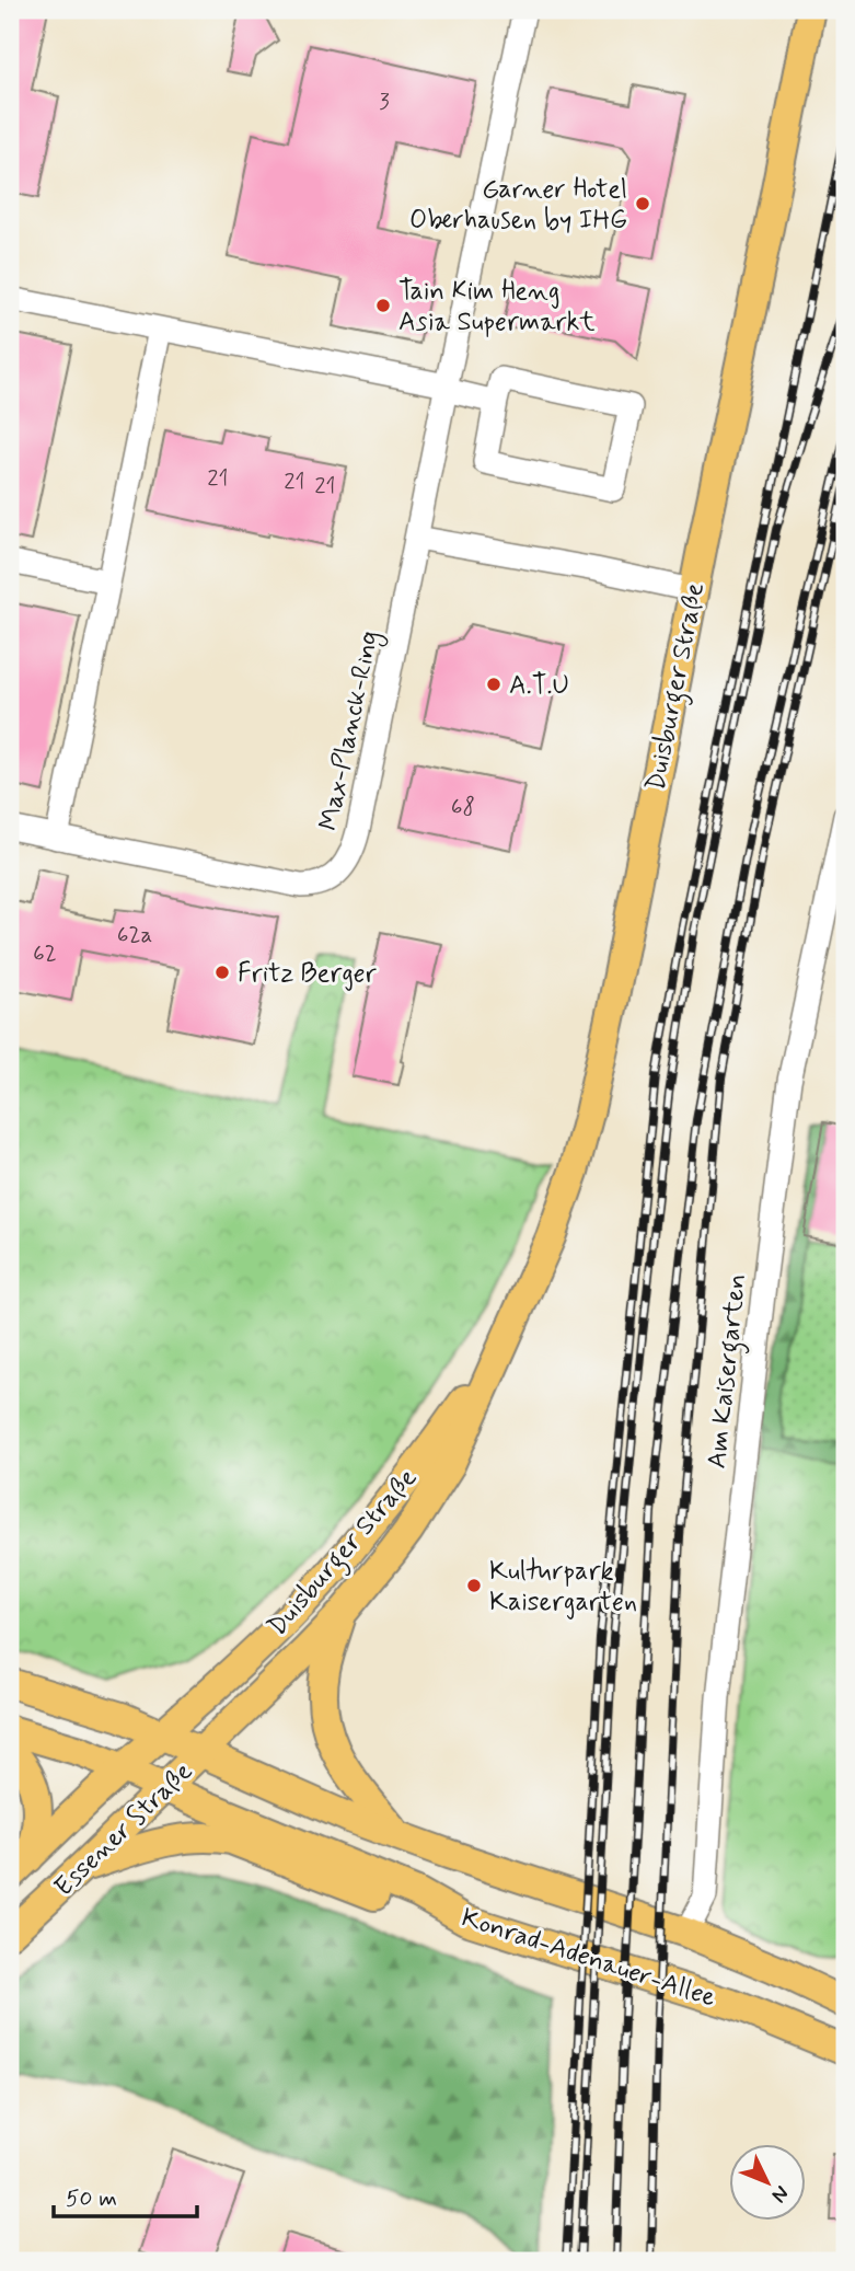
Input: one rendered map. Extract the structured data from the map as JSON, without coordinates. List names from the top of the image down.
{
  "streets": {
    "main road": ["Duisburger Straße", "Essener Straße", "Konrad-Adenauer-Allee"],
    "street": ["Max-Planck-Ring", "Am Kaisergarten"]
  },
  "crossings": [
    ["Duisburger Straße", "Essener Straße"],
    ["Duisburger Straße", "Konrad-Adenauer-Allee"],
    ["Am Kaisergarten", "Konrad-Adenauer-Allee"],
    ["Essener Straße", "Konrad-Adenauer-Allee"]
  ],
  "places": [
    "Garner Hotel Oberhausen by IHG",
    "Tain Kim Heng Asia Supermarkt",
    "A.T.U",
    "Fritz Berger",
    "Kulturpark Kaisergarten"
  ],
  "house_numbers": [
    "3",
    "21",
    "21",
    "21",
    "68",
    "62a",
    "62"
  ],
  "scale_bar": "50 m",
  "north": "bottom right"
}
